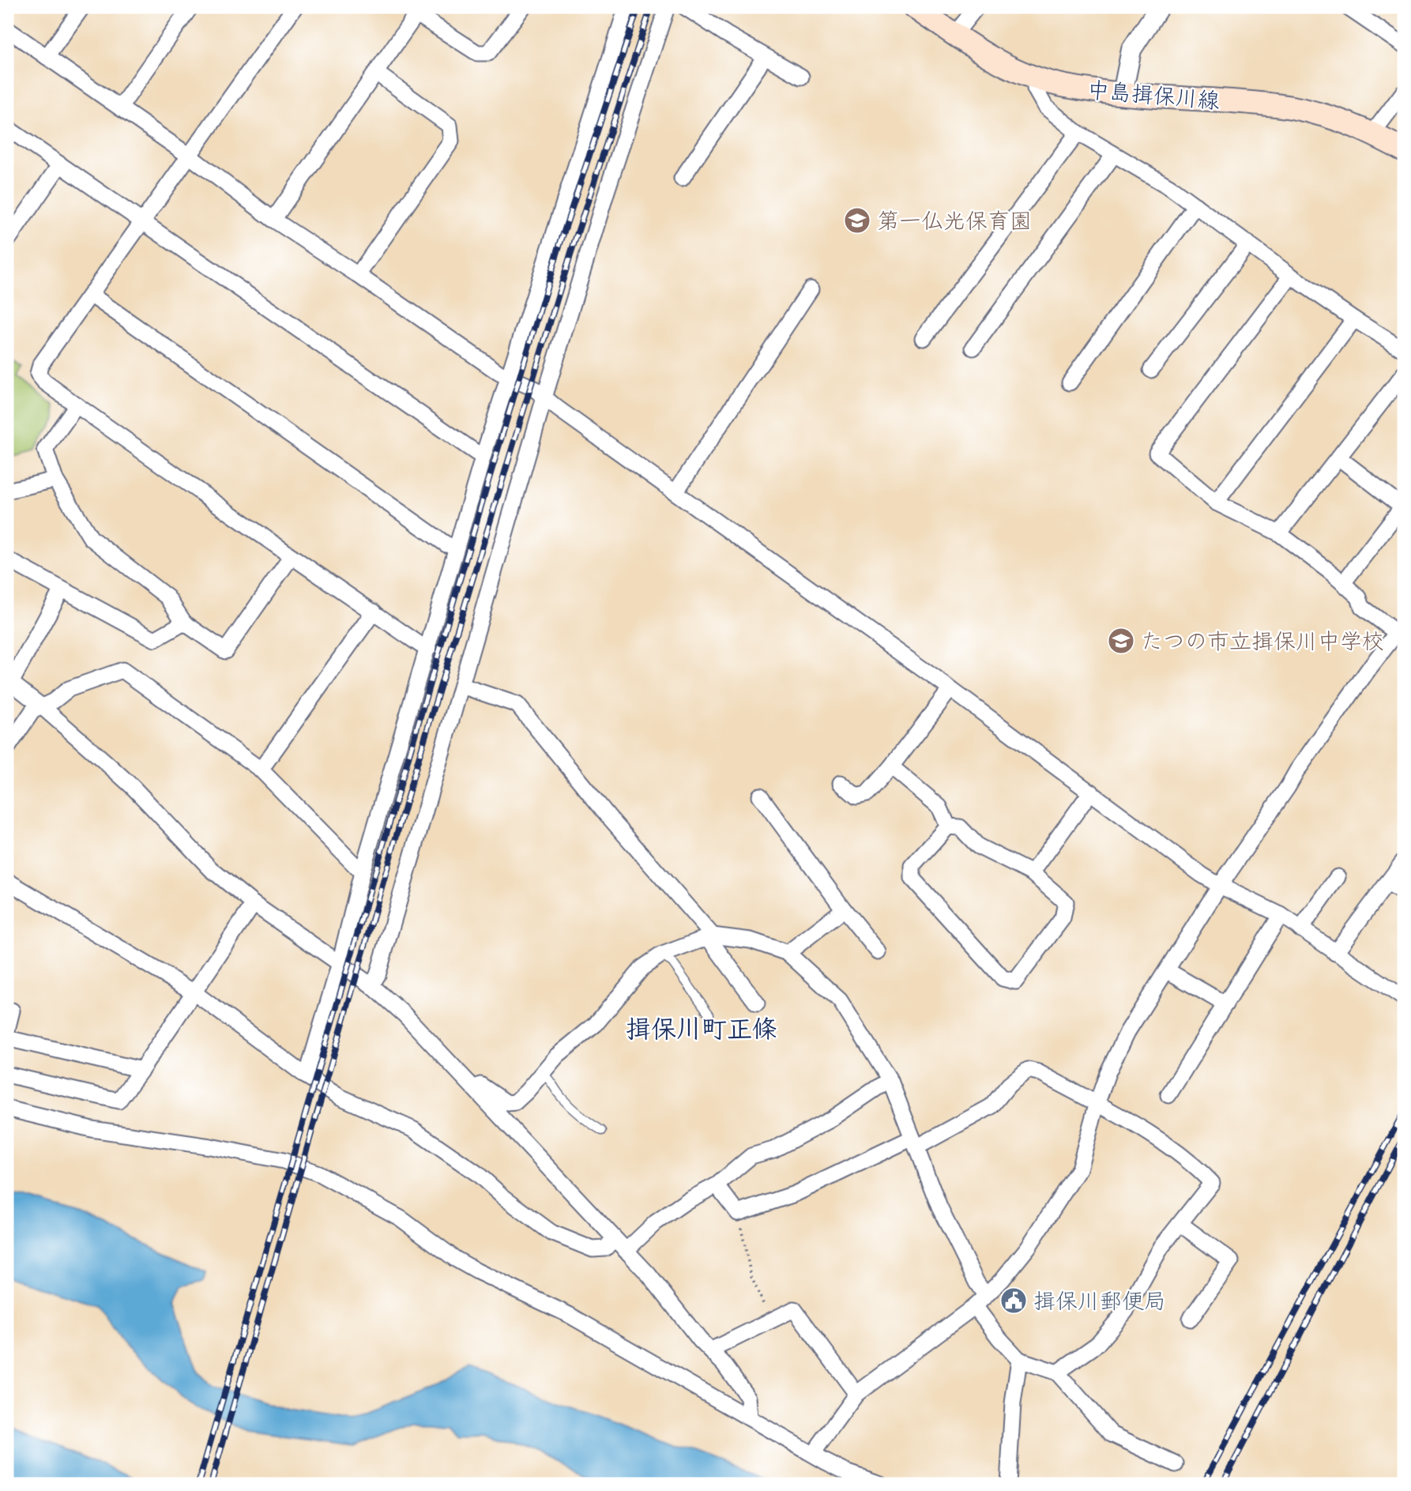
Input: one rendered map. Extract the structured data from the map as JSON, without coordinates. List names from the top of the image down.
{
  "streets": {
    "main road": ["中島揖保川線"]
  },
  "districts": ["揖保川町正條"],
  "places": {
    "school or university": ["第一仏光保育園", "たつの市立揖保川中学校"],
    "public building": ["揖保川郵便局"]
  }
}
